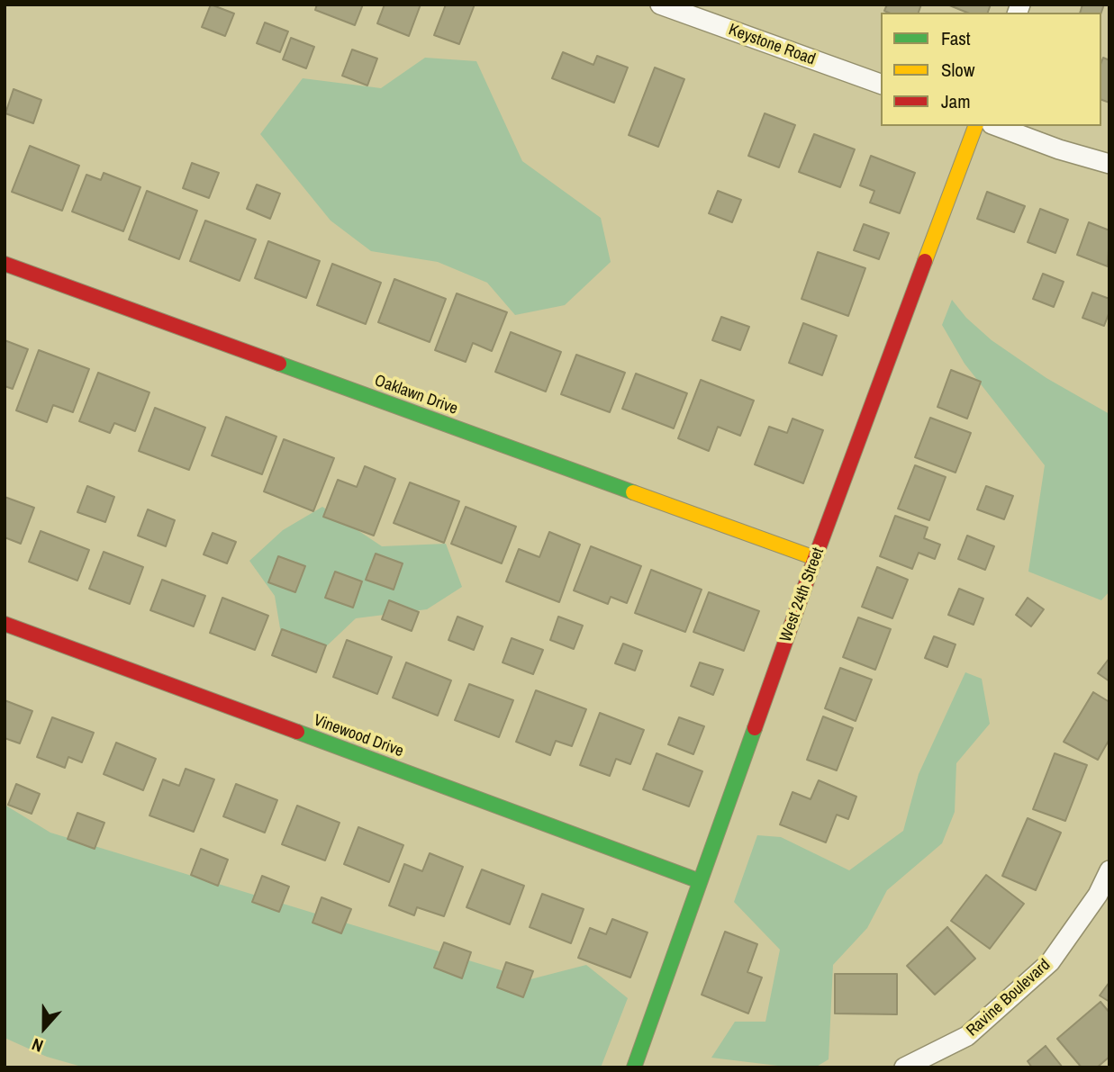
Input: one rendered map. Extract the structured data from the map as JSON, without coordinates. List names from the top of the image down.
{
  "streets": {
    "street": [
      "Keystone Road",
      "Oaklawn Drive",
      "West 24th Street",
      "Vinewood Drive",
      "Ravine Boulevard"
    ]
  },
  "crossings": [
    ["Oaklawn Drive", "West 24th Street"],
    ["West 24th Street", "Vinewood Drive"]
  ],
  "legend": ["Fast", "Slow", "Jam"],
  "north": "bottom"
}
